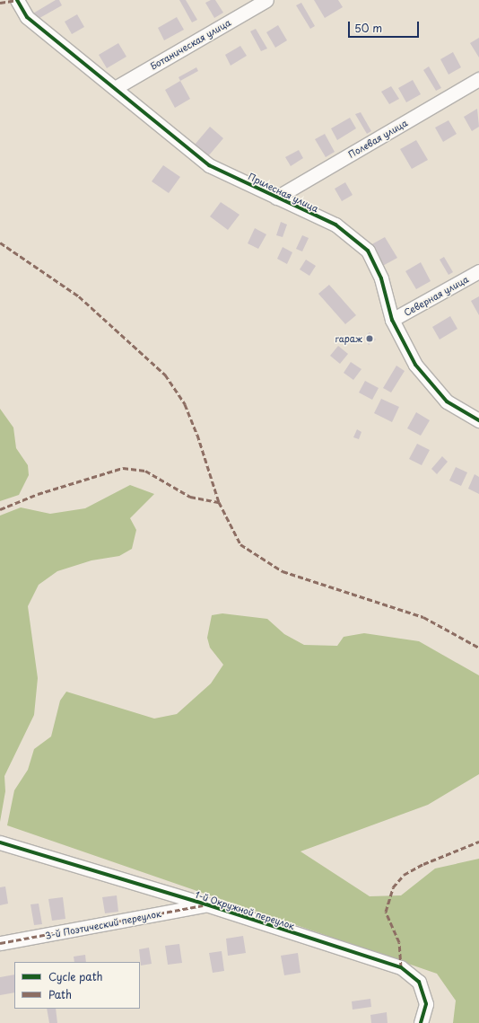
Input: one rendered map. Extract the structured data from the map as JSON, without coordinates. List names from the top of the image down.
{
  "streets": {
    "street": [
      "Ботаническая улица",
      "Полевая улица",
      "Прилесная улица",
      "Северная улица",
      "1-й Окружной переулок",
      "3-й Поэтический переулок"
    ]
  },
  "crossings": [
    ["Ботаническая улица", "Прилесная улица"],
    ["Полевая улица", "Прилесная улица"],
    ["Прилесная улица", "Северная улица"],
    ["1-й Окружной переулок", "3-й Поэтический переулок"]
  ],
  "places": ["гараж"],
  "legend": ["Cycle path", "Path"],
  "scale_bar": "50 m"
}
